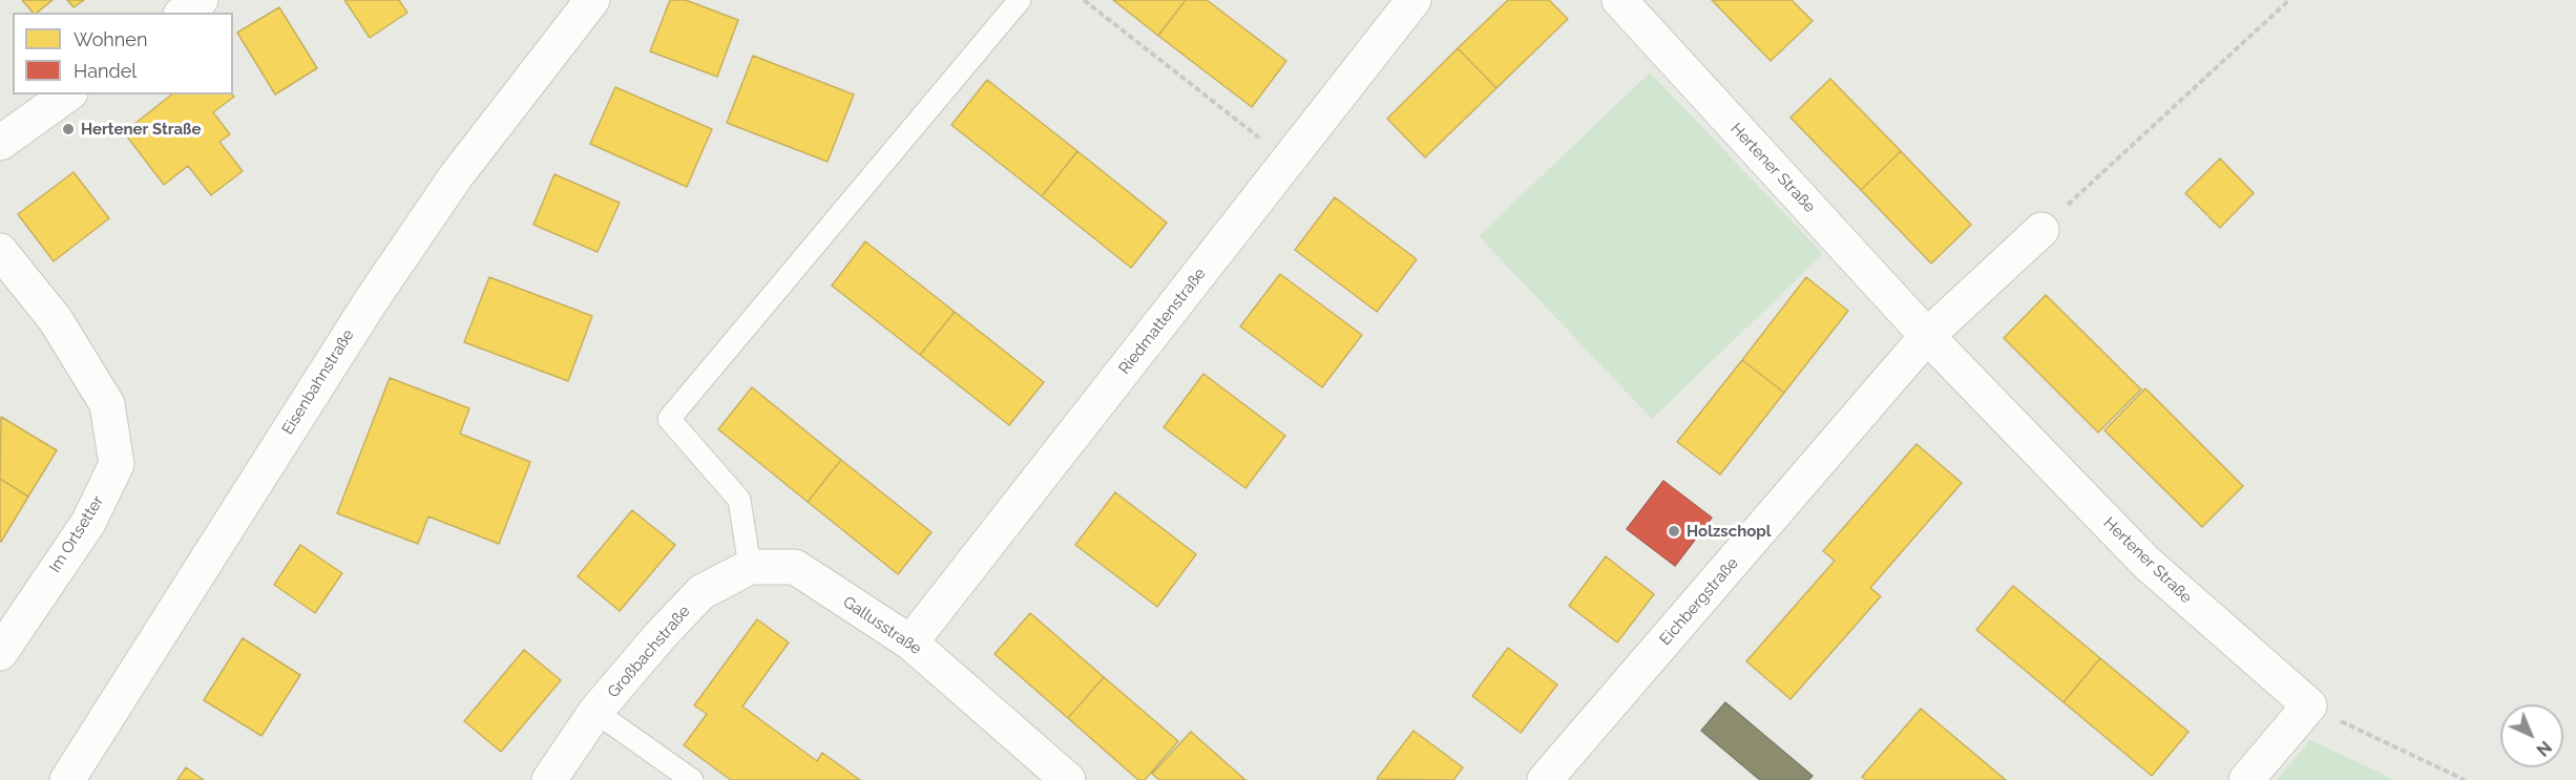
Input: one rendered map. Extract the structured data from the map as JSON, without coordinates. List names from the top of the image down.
{
  "streets": {
    "street": [
      "Hertener Straße",
      "Riedmattenstraße",
      "Eisenbahnstraße",
      "Im Ortsetter",
      "Eichbergstraße",
      "Gallusstraße",
      "Großbachstraße"
    ]
  },
  "crossings": [
    ["Hertener Straße", "Eichbergstraße"],
    ["Riedmattenstraße", "Gallusstraße"],
    ["Gallusstraße", "Großbachstraße"]
  ],
  "places": ["Hertener Straße", "Holzschopl"],
  "legend": ["Wohnen", "Handel"],
  "north": "bottom right"
}
